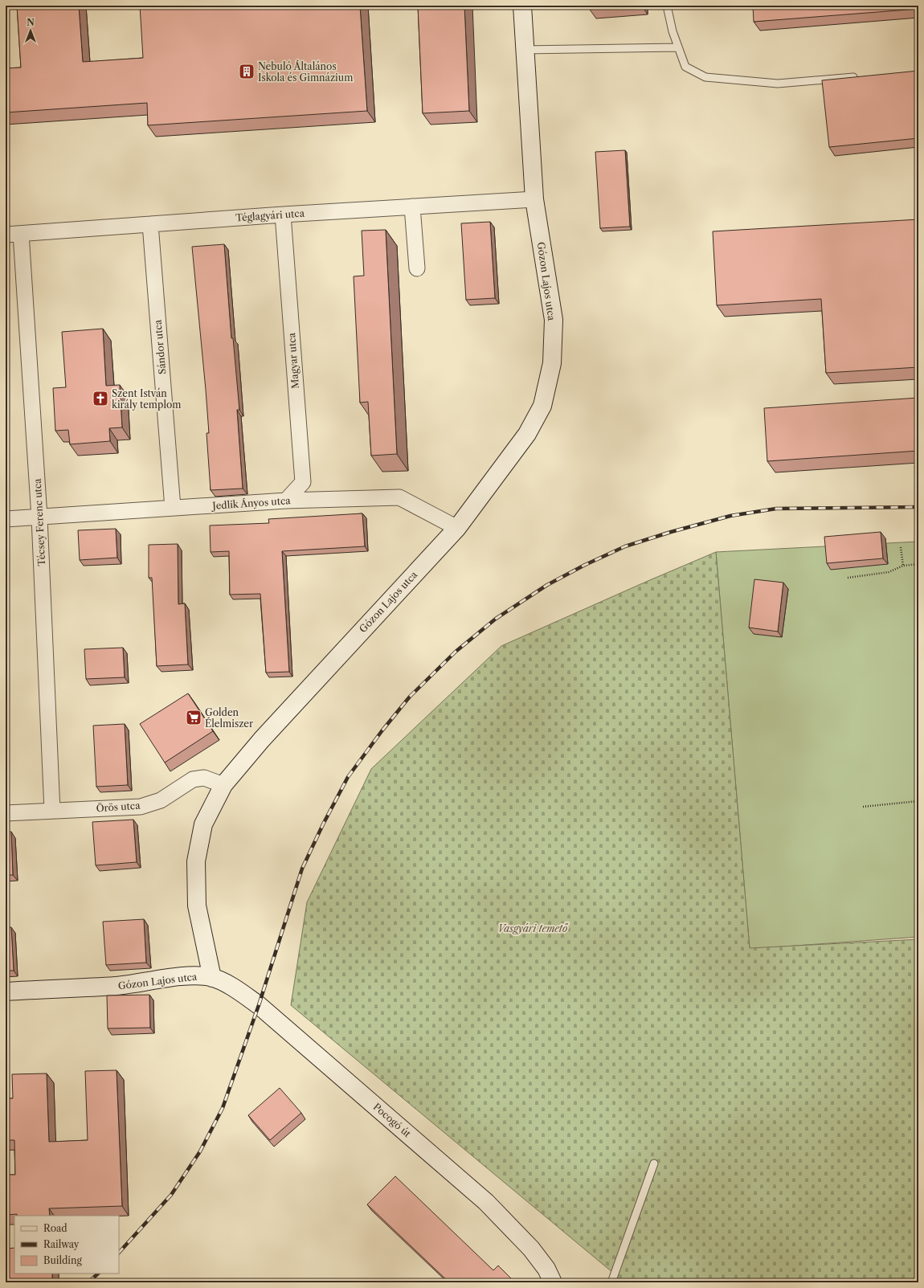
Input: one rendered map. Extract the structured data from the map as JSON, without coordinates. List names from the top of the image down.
{
  "streets": {
    "street": [
      "Téglagyári utca",
      "Gózon Lajos utca",
      "Sándor utca",
      "Magyar utca",
      "Jedlik Ányos utca",
      "Técsey Ferenc utca",
      "Örös utca",
      "Pocogó út"
    ]
  },
  "crossings": [
    ["Téglagyári utca", "Gózon Lajos utca"],
    ["Téglagyári utca", "Sándor utca"],
    ["Téglagyári utca", "Magyar utca"],
    ["Téglagyári utca", "Técsey Ferenc utca"],
    ["Gózon Lajos utca", "Jedlik Ányos utca"],
    ["Gózon Lajos utca", "Örös utca"],
    ["Gózon Lajos utca", "Pocogó út"],
    ["Sándor utca", "Jedlik Ányos utca"],
    ["Magyar utca", "Jedlik Ányos utca"],
    ["Jedlik Ányos utca", "Técsey Ferenc utca"],
    ["Técsey Ferenc utca", "Örös utca"]
  ],
  "parks": ["Vasgyári temető"],
  "places": {
    "building": ["Nebuló Általános Iskola és Gimnázium"],
    "church": ["Szent István király templom"],
    "supermarket": ["Golden Élelmiszer"]
  },
  "legend": ["Road", "Railway", "Building"],
  "north": "top"
}
